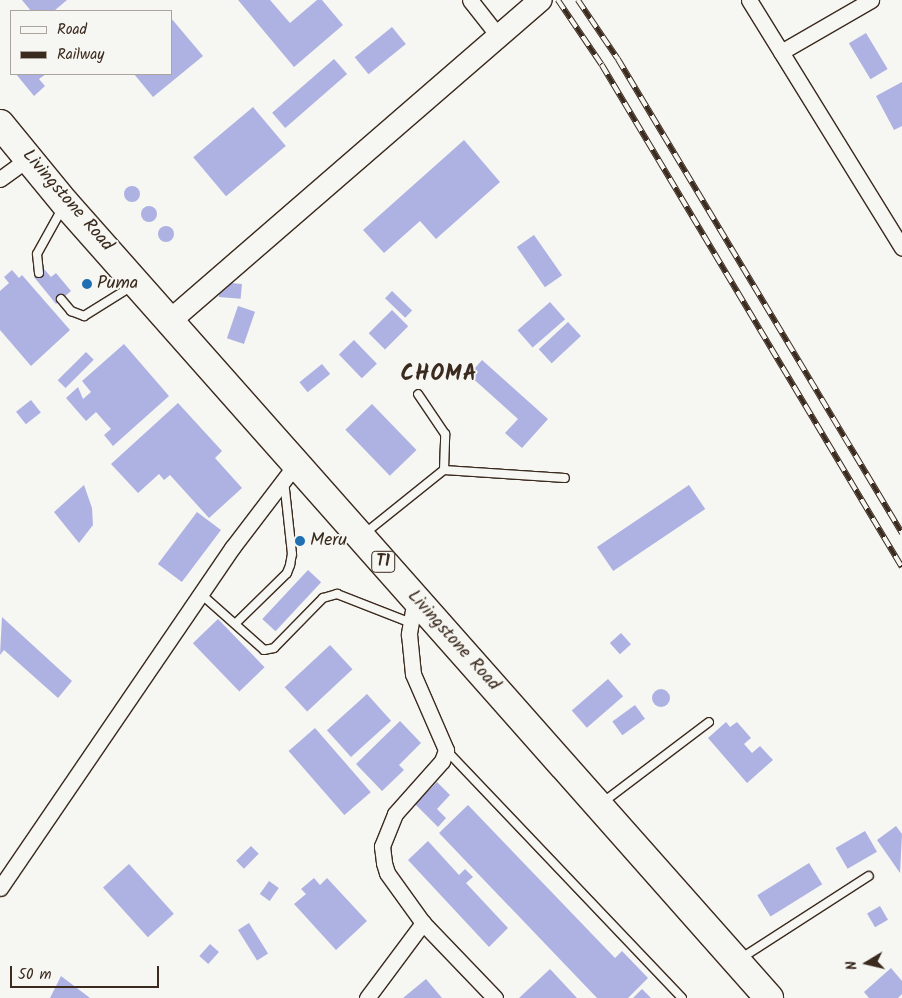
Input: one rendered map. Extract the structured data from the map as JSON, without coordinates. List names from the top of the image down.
{
  "streets": {
    "highway": ["Livingstone Road", "T1"]
  },
  "districts": ["CHOMA"],
  "places": ["Puma", "Meru"],
  "legend": ["Road", "Railway"],
  "scale_bar": "50 m",
  "north": "left"
}
